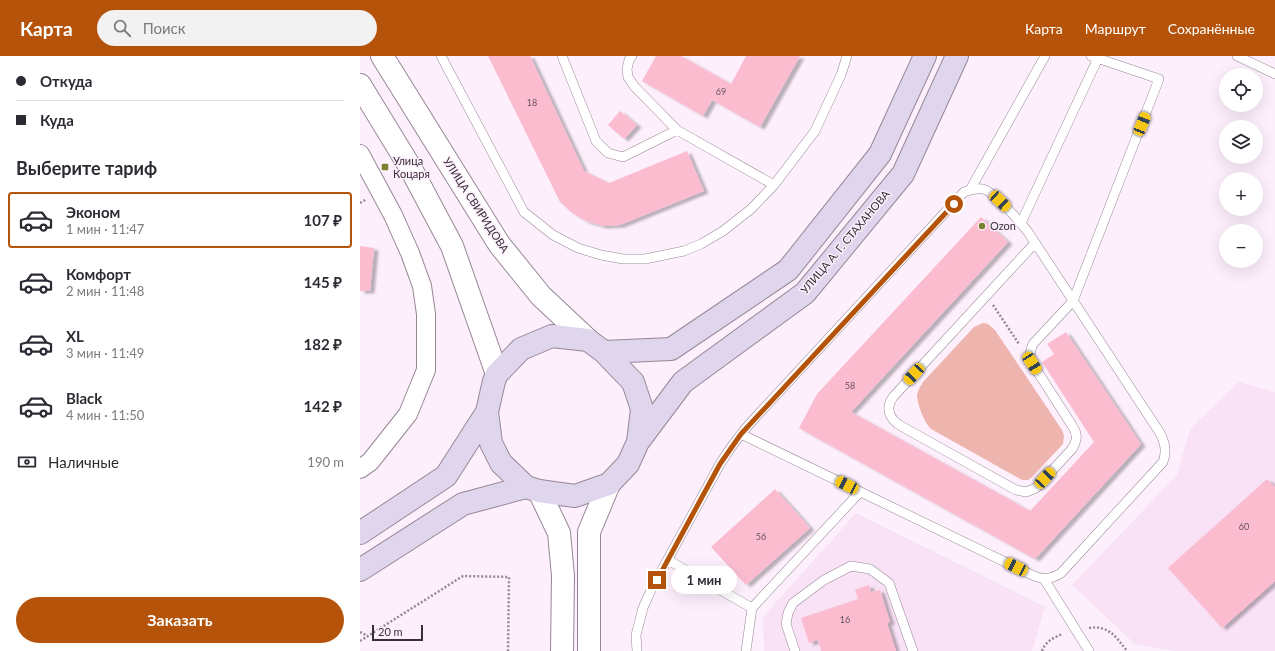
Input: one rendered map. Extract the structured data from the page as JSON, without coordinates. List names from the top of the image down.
{
  "streets": {
    "main road": ["УЛИЦА А. Г. СТАХАНОВА"],
    "street": ["УЛИЦА СВИРИДОВА"]
  },
  "places": {
    "transit": ["Улица Коцаря"],
    "other": ["Ozon"]
  },
  "house_numbers": [
    "69",
    "18",
    "58",
    "60",
    "56",
    "16"
  ],
  "scale_bar": "20 m",
  "page": {
    "header": "Карта",
    "search": "Поиск",
    "nav": ["Карта", "Маршрут", "Сохранённые"],
    "banner": ["Откуда", "Куда"],
    "map_buttons": ["+", "−"],
    "heading": "Выберите тариф",
    "list": [
      {
        "name": "Эконом",
        "note": "1 мин · 11:47",
        "value": "107 ₽"
      },
      {
        "name": "Комфорт",
        "note": "2 мин · 11:48",
        "value": "145 ₽"
      },
      {
        "name": "XL",
        "note": "3 мин · 11:49",
        "value": "182 ₽"
      },
      {
        "name": "Black",
        "note": "4 мин · 11:50",
        "value": "142 ₽"
      }
    ],
    "pay": ["Наличные", "190 m"],
    "bubble": "1 мин",
    "buttons": "Заказать",
    "scale": "20 m"
  }
}
